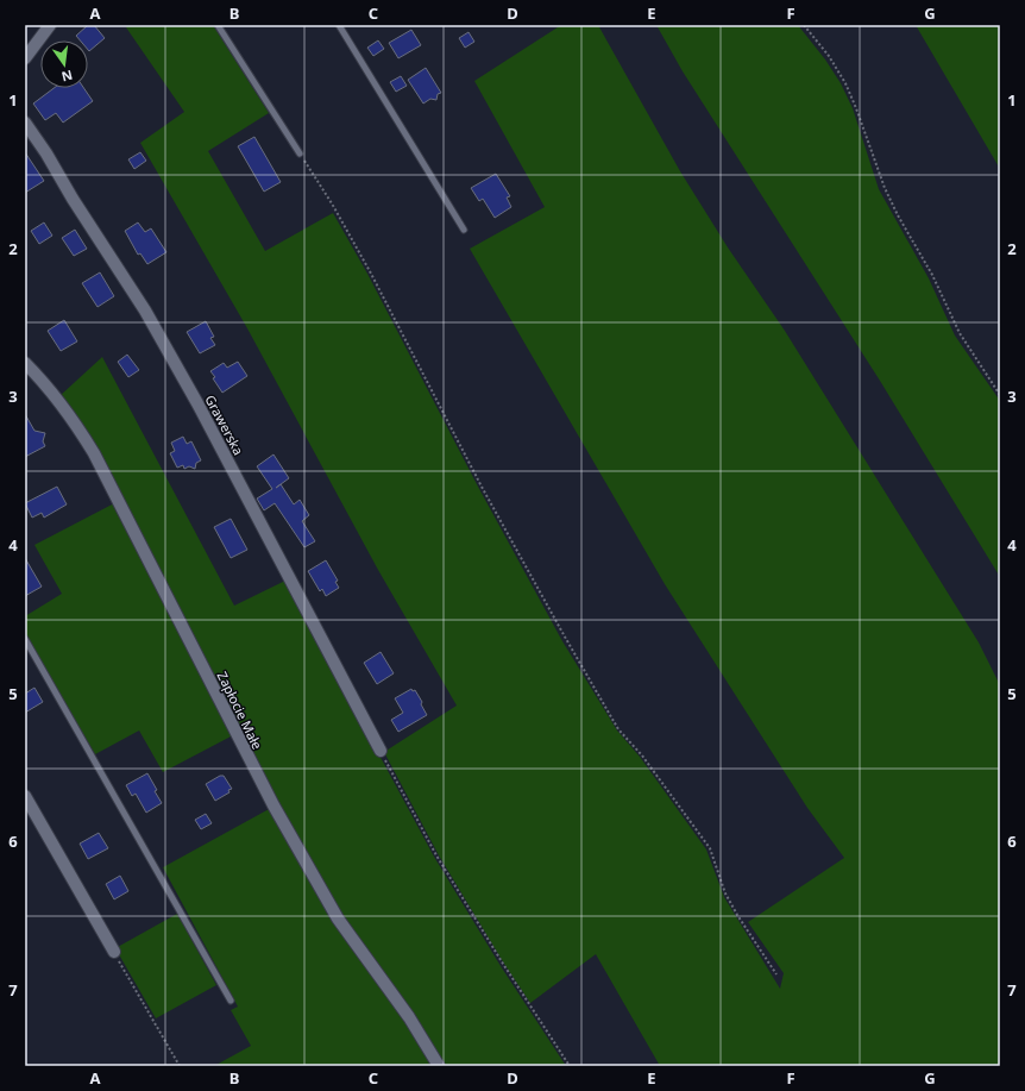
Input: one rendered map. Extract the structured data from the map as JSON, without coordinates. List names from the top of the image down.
{
  "streets": {
    "street": ["Grawerska", "Zapłocie Małe"]
  },
  "north": "bottom",
  "grid": {
    "columns": [
      "A",
      "B",
      "C",
      "D",
      "E",
      "F",
      "G"
    ],
    "rows": [
      "1",
      "2",
      "3",
      "4",
      "5",
      "6",
      "7"
    ]
  }
}
